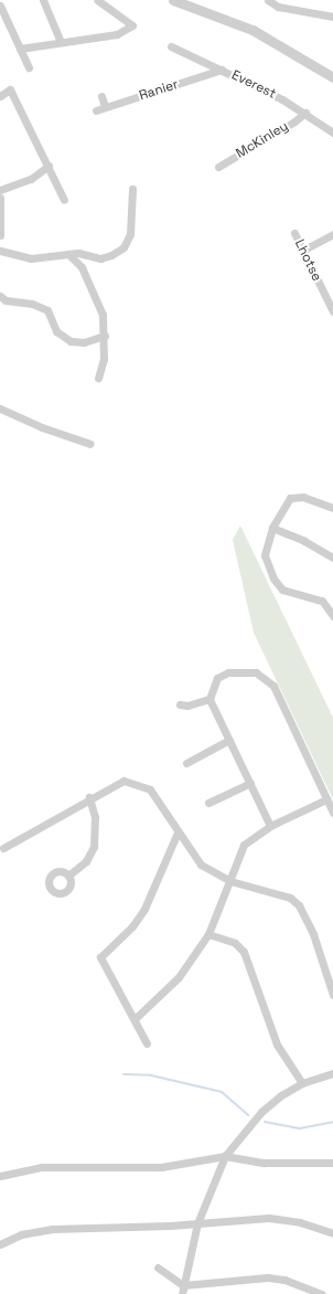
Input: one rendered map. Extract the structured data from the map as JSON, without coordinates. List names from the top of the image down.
{
  "streets": {
    "street": [
      "Everest",
      "Ranier",
      "McKinley",
      "Lhotse"
    ]
  },
  "crossings": [
    ["Everest", "Ranier"],
    ["Everest", "McKinley"]
  ]
}
